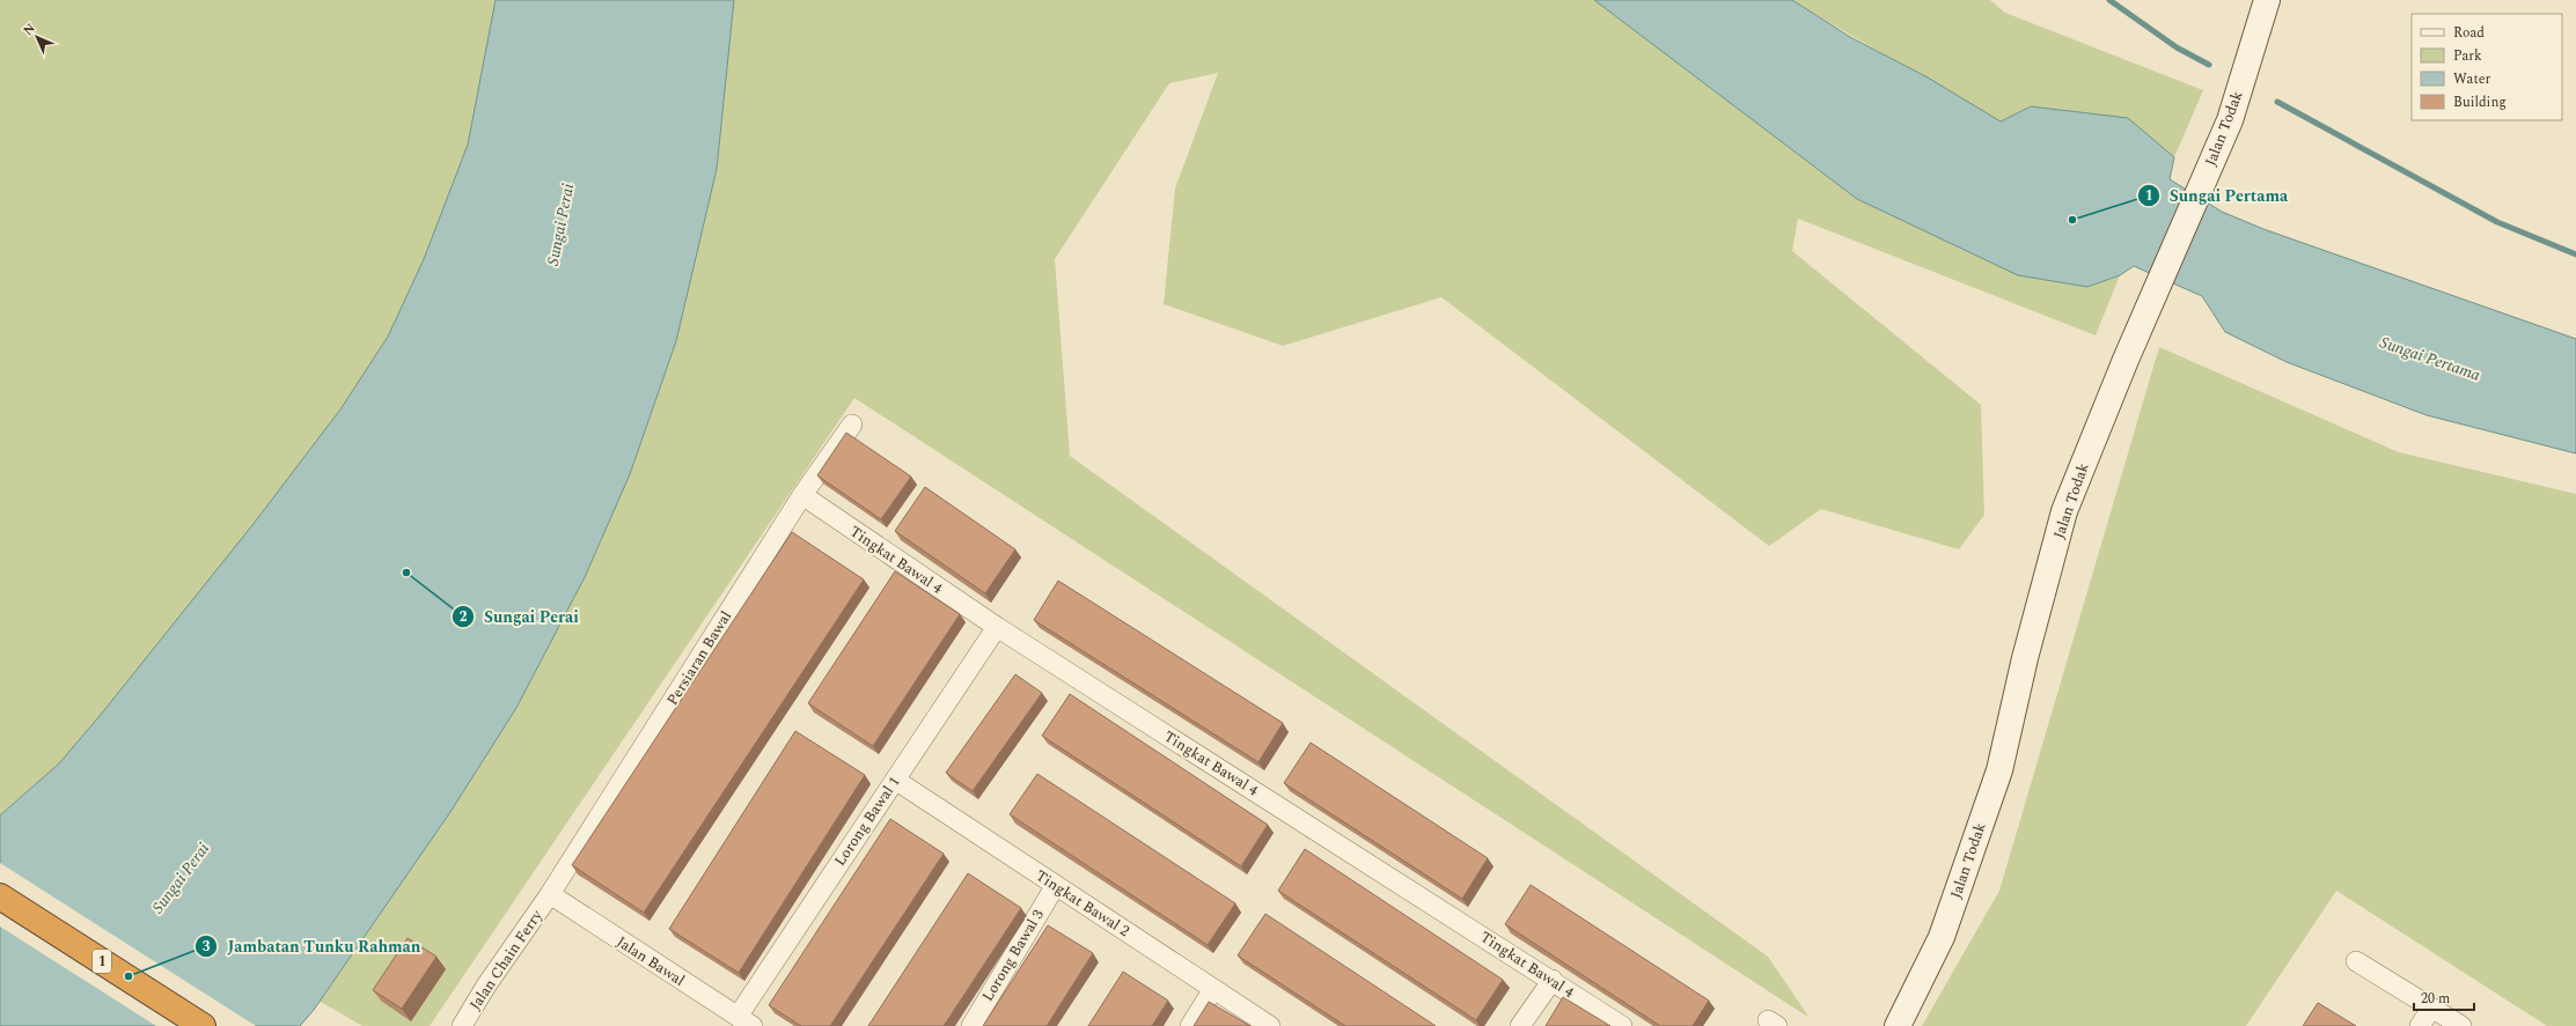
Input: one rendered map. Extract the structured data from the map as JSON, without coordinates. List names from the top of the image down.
{
  "streets": {
    "highway": ["1"],
    "main road": ["Jalan Todak"],
    "street": [
      "Tingkat Bawal 4",
      "Persiaran Bawal",
      "Lorong Bawal 1",
      "Tingkat Bawal 2",
      "Lorong Bawal 3",
      "Jalan Chain Ferry",
      "Jalan Bawal"
    ]
  },
  "crossings": [
    ["Tingkat Bawal 4", "Persiaran Bawal"],
    ["Tingkat Bawal 4", "Lorong Bawal 1"],
    ["Persiaran Bawal", "Jalan Chain Ferry"],
    ["Persiaran Bawal", "Jalan Bawal"],
    ["Lorong Bawal 1", "Tingkat Bawal 2"],
    ["Lorong Bawal 1", "Jalan Bawal"],
    ["Tingkat Bawal 2", "Lorong Bawal 3"],
    ["Jalan Chain Ferry", "Jalan Bawal"]
  ],
  "water": ["Sungai Perai", "Sungai Pertama"],
  "places": ["Sungai Pertama", "Sungai Perai", "Jambatan Tunku Rahman"],
  "legend": [
    "Road",
    "Park",
    "Water",
    "Building"
  ],
  "scale_bar": "20 m",
  "north": "top left"
}
